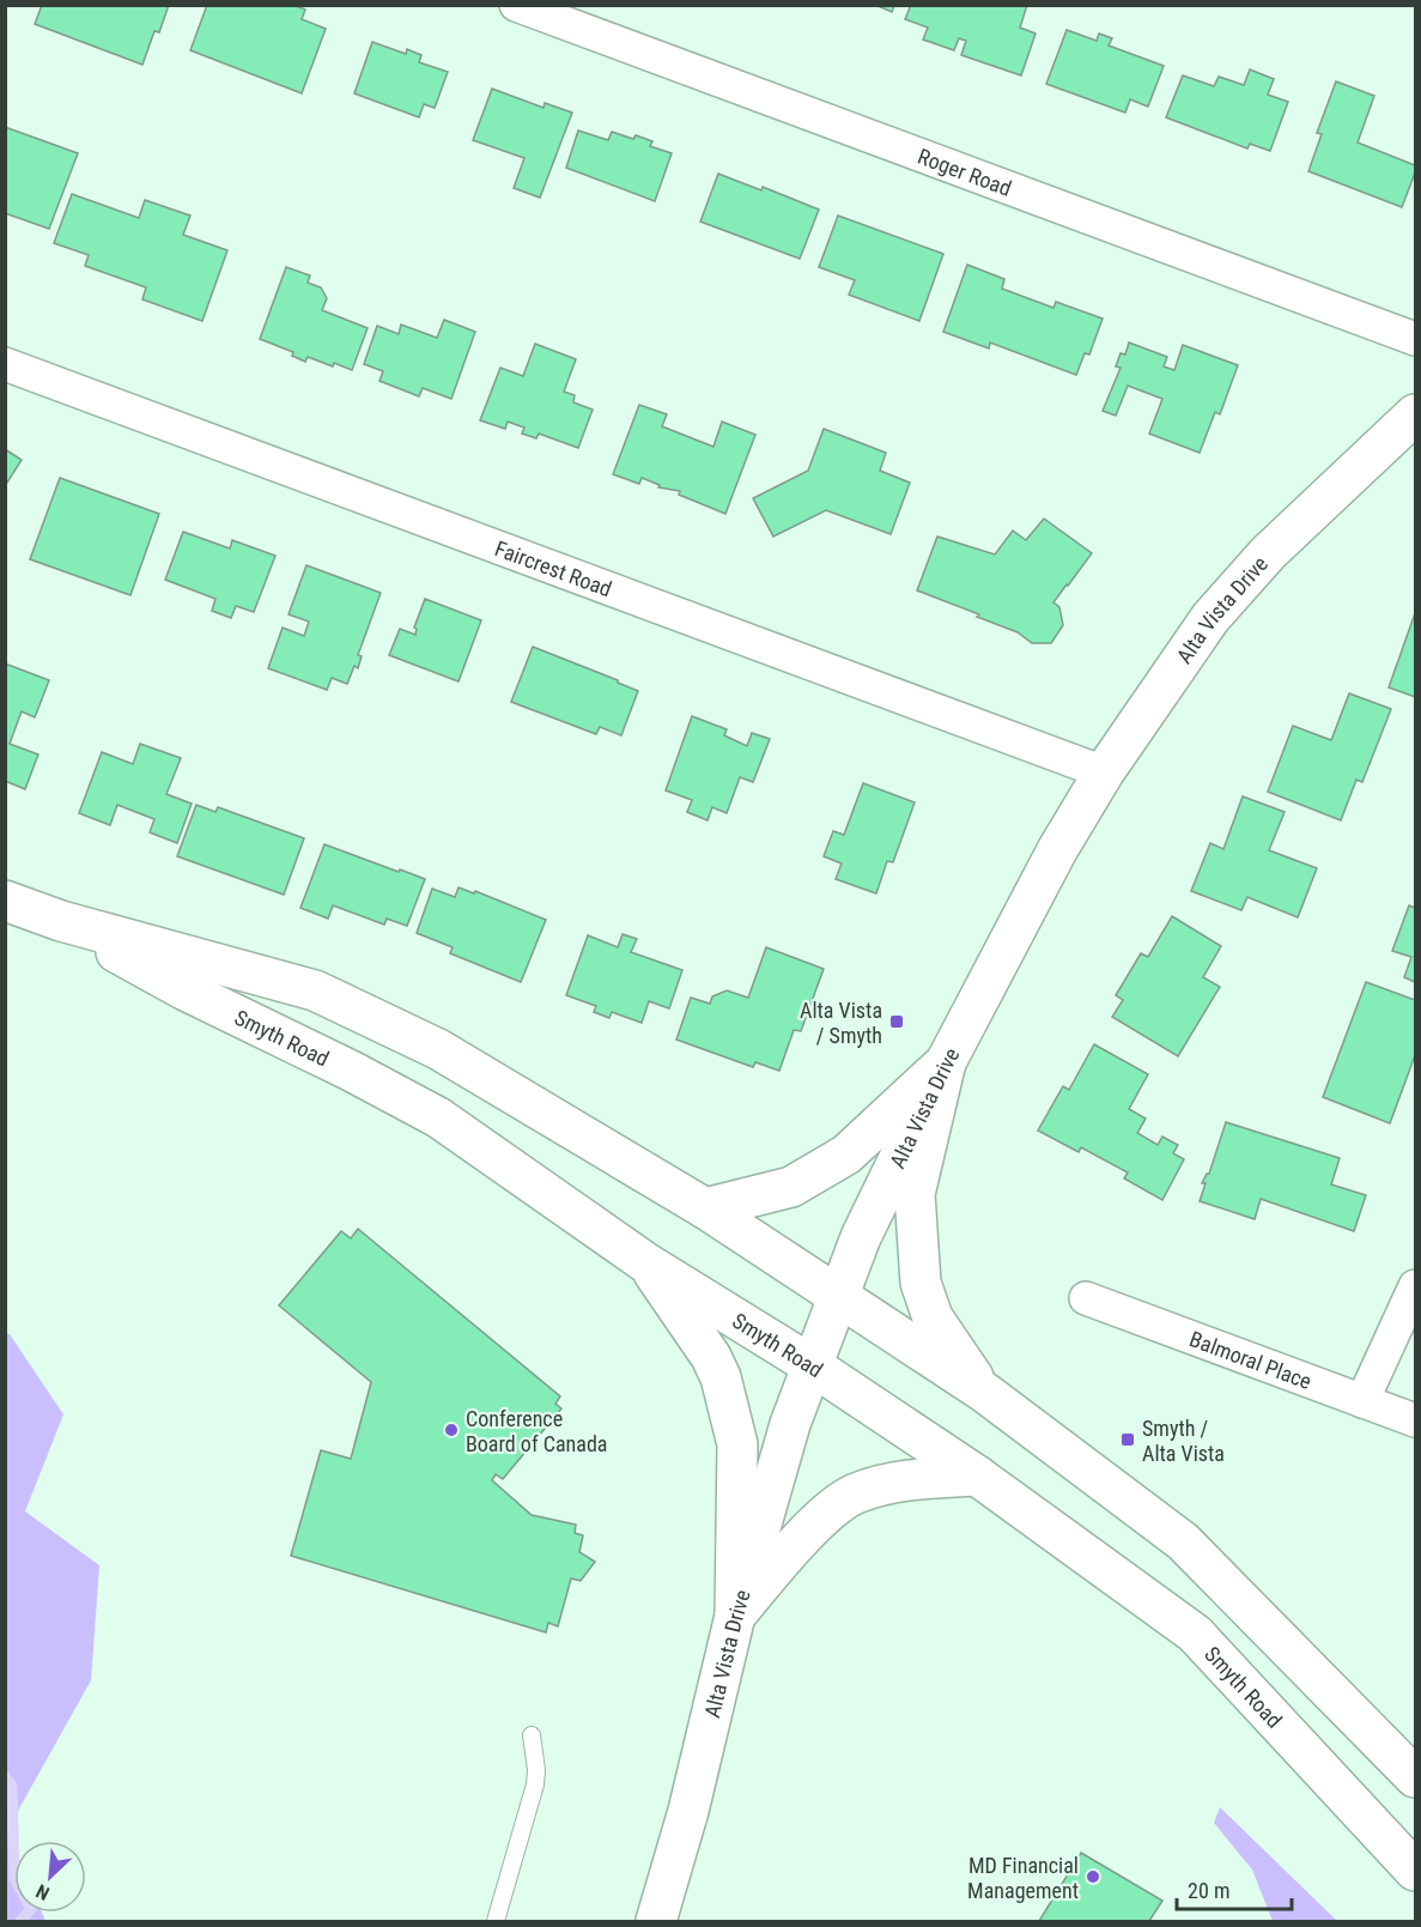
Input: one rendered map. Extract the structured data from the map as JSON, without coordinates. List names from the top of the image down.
{
  "streets": {
    "main road": ["Alta Vista Drive", "Smyth Road"],
    "street": ["Roger Road", "Faircrest Road", "Balmoral Place"]
  },
  "crossings": [
    ["Faircrest Road", "Alta Vista Drive"],
    ["Alta Vista Drive", "Smyth Road"]
  ],
  "places": {
    "transit": ["Alta Vista / Smyth", "Smyth / Alta Vista"],
    "other": ["Conference Board of Canada", "MD Financial Management"]
  },
  "scale_bar": "20 m",
  "north": "bottom left"
}
